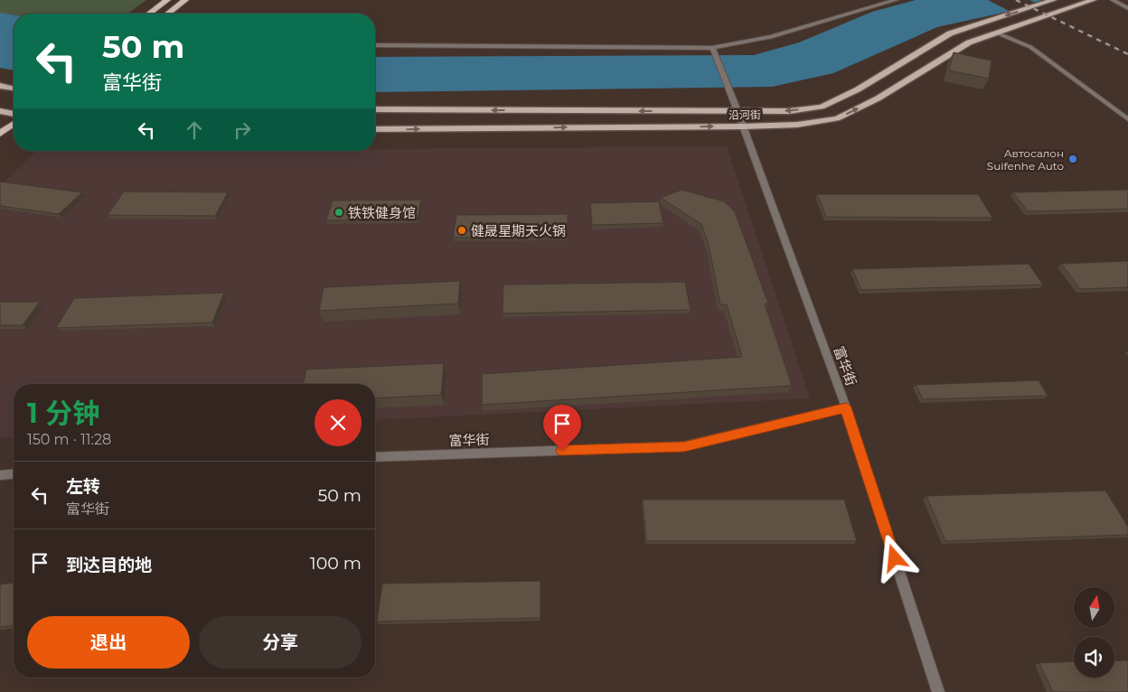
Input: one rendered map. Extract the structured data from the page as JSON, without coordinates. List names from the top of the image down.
{
  "streets": {
    "main road": ["沿河街"],
    "street": ["富华街"]
  },
  "crossings": [
    ["沿河街", "富华街"]
  ],
  "places": ["Автосалон Suifenhe Auto", "铁铁健身馆", "健晟星期天火锅"],
  "north": "top",
  "page": {
    "turn": ["50 m", "富华街"],
    "heading": ["1 分钟", "150 m · 11:28"],
    "list": [
      {
        "name": "左转",
        "note": "富华街",
        "value": "50 m"
      },
      {
        "name": "到达目的地",
        "value": "100 m"
      }
    ],
    "buttons": ["退出", "分享"]
  }
}
